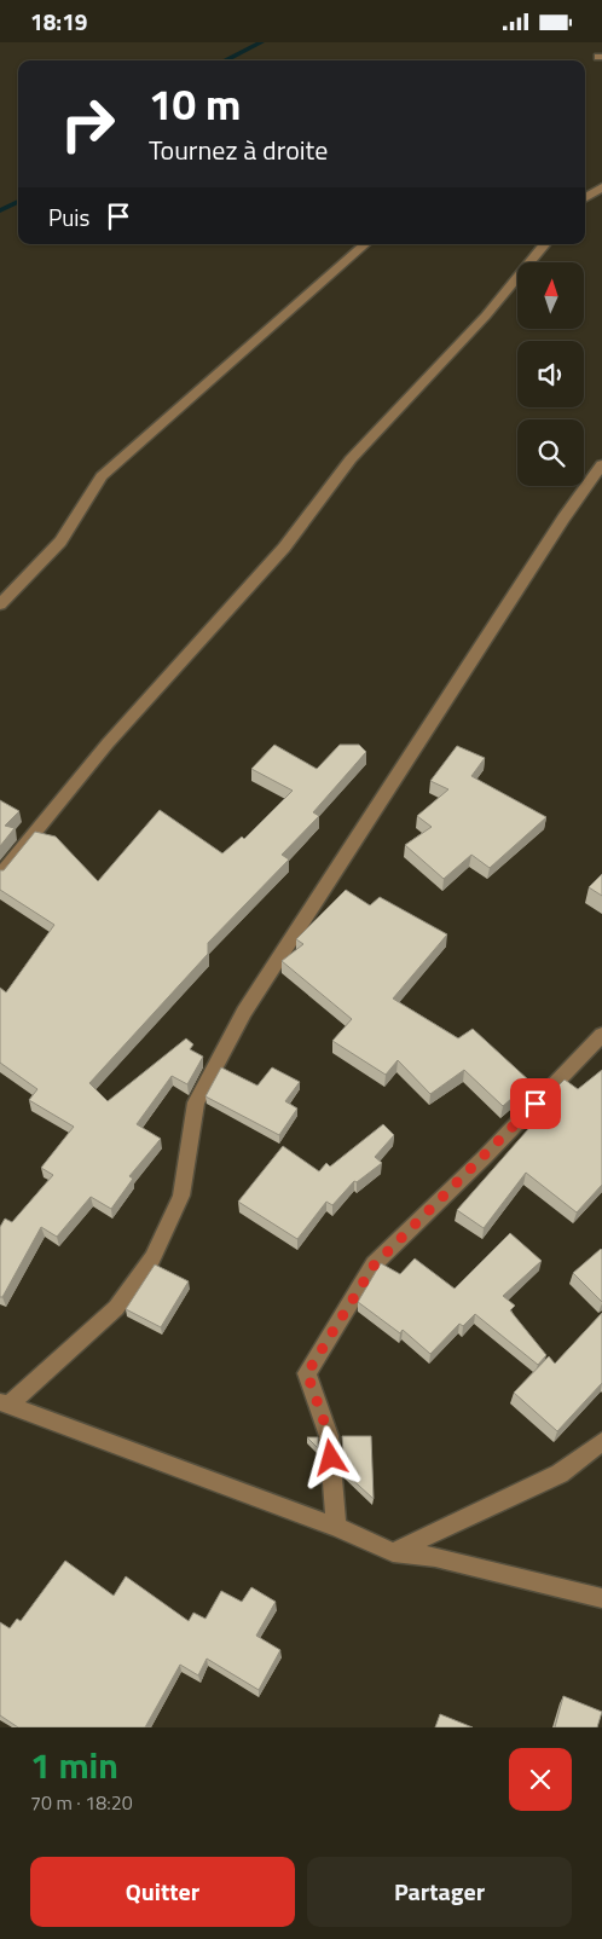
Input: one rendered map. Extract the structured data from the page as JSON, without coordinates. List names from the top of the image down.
{
  "north": "top",
  "page": {
    "status": "18:19",
    "turn": ["10 m", "Tournez à droite"],
    "then": "Puis",
    "heading": ["1 min", "70 m · 18:20"],
    "buttons": ["Quitter", "Partager"]
  }
}
